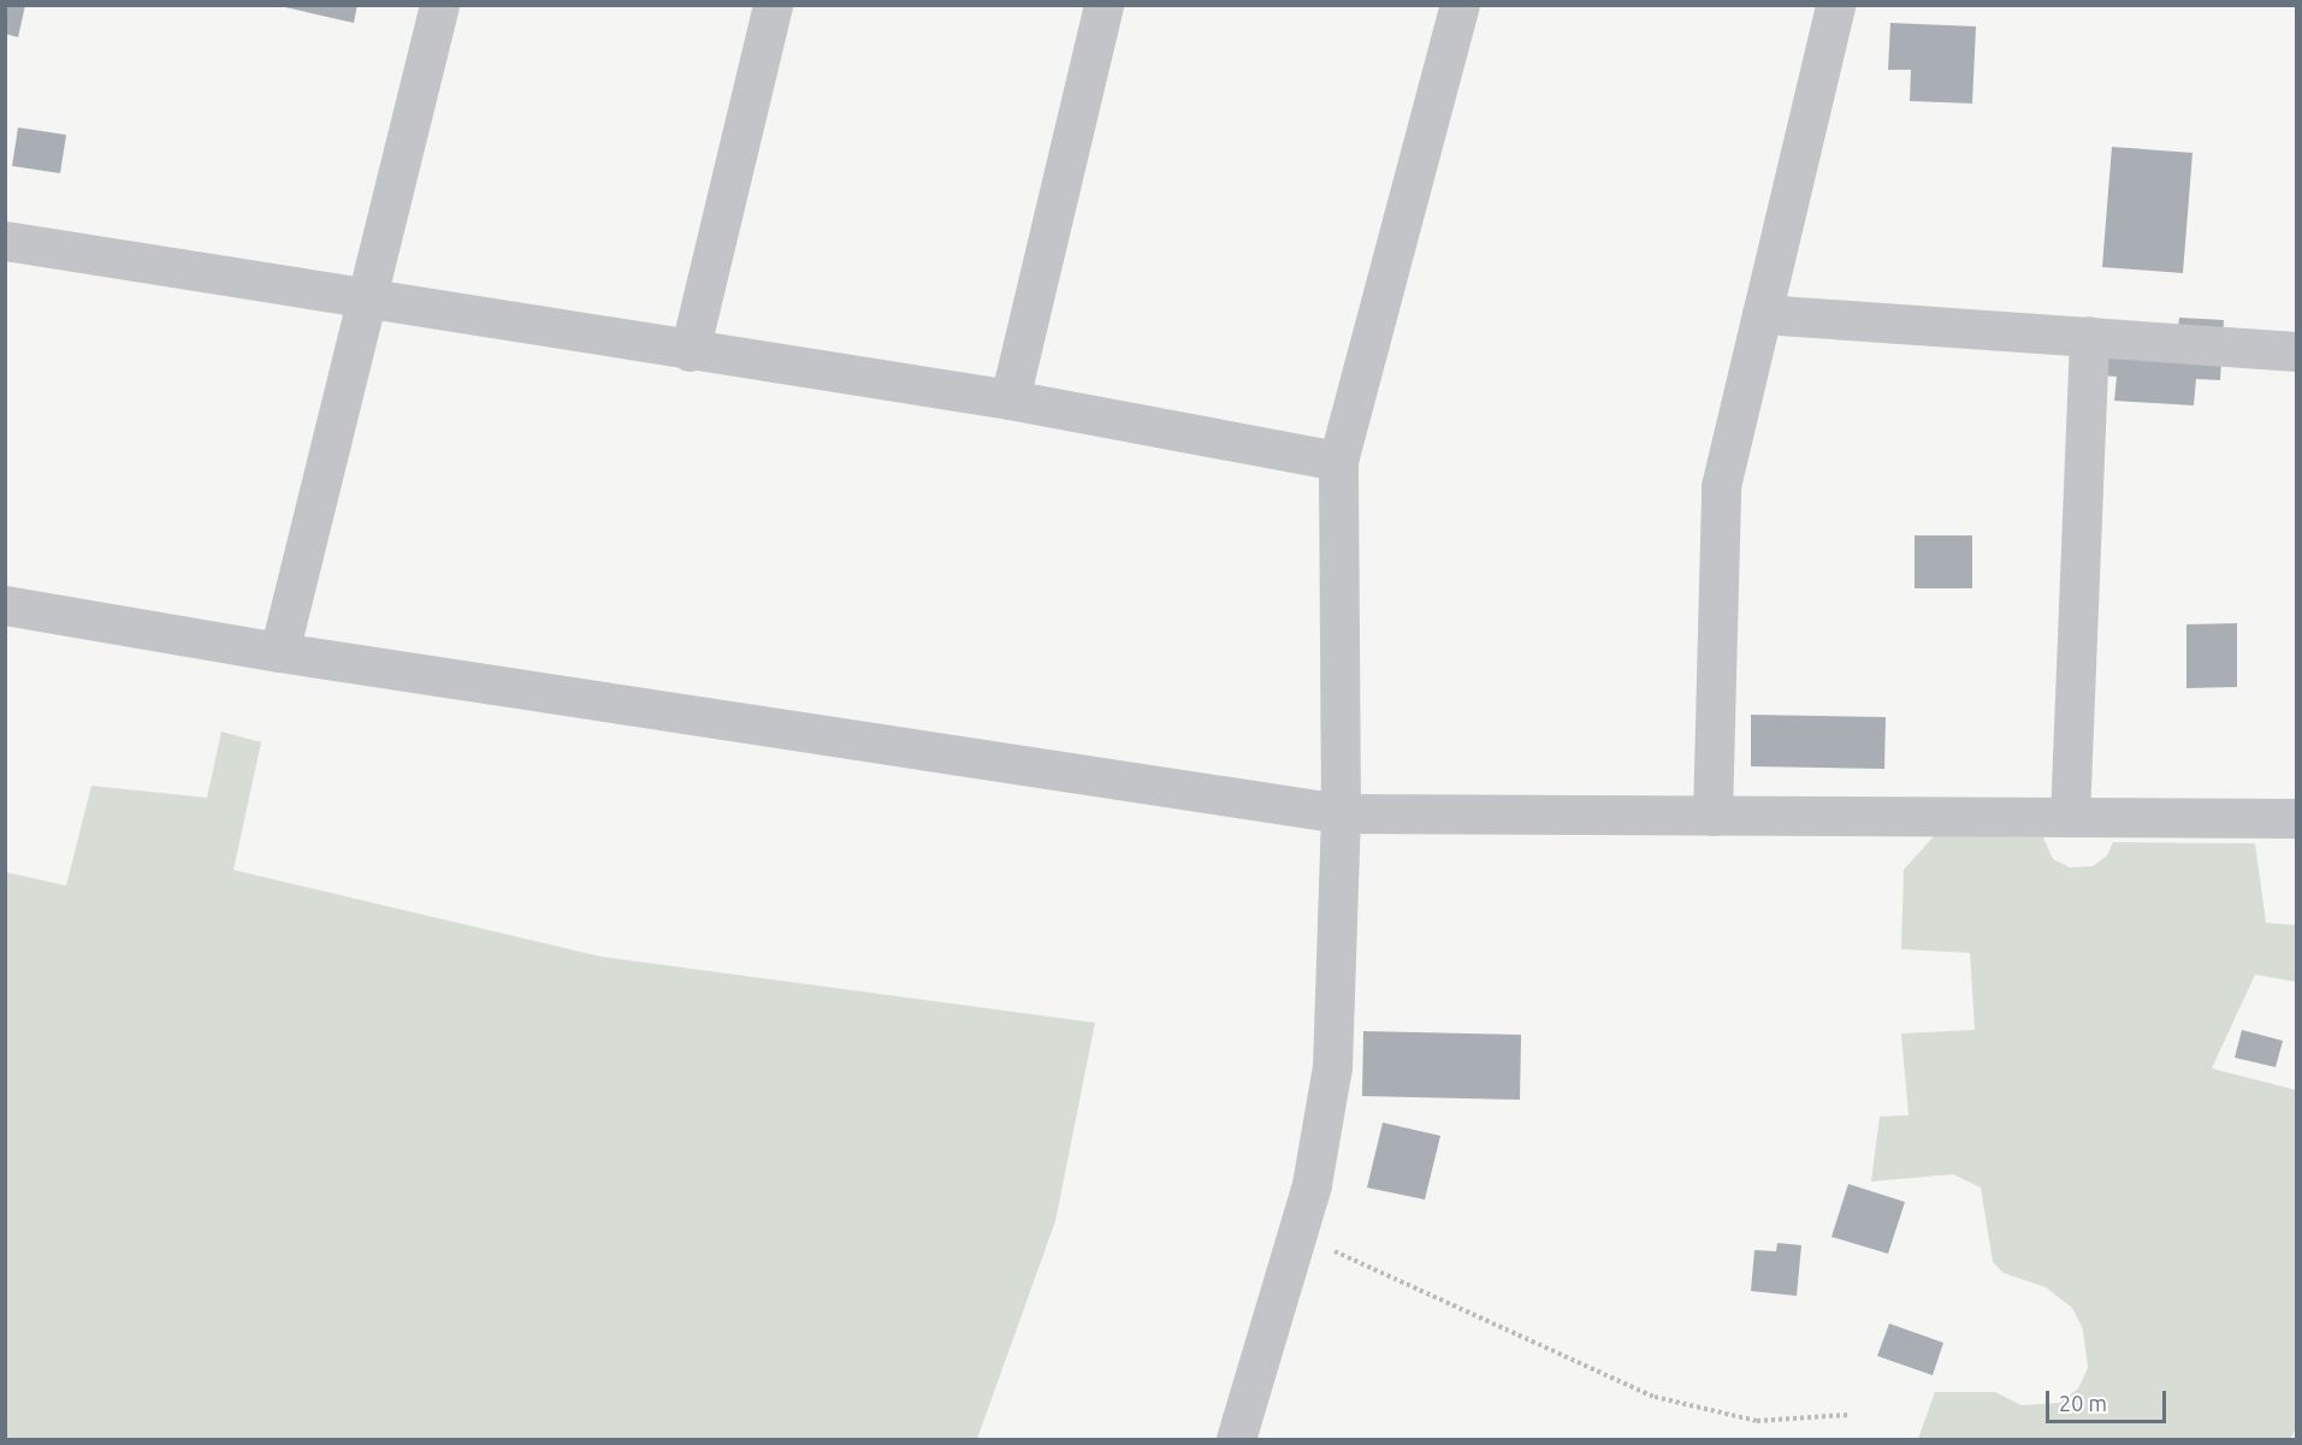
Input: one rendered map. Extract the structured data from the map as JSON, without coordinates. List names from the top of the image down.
{
  "scale_bar": "20 m"
}
